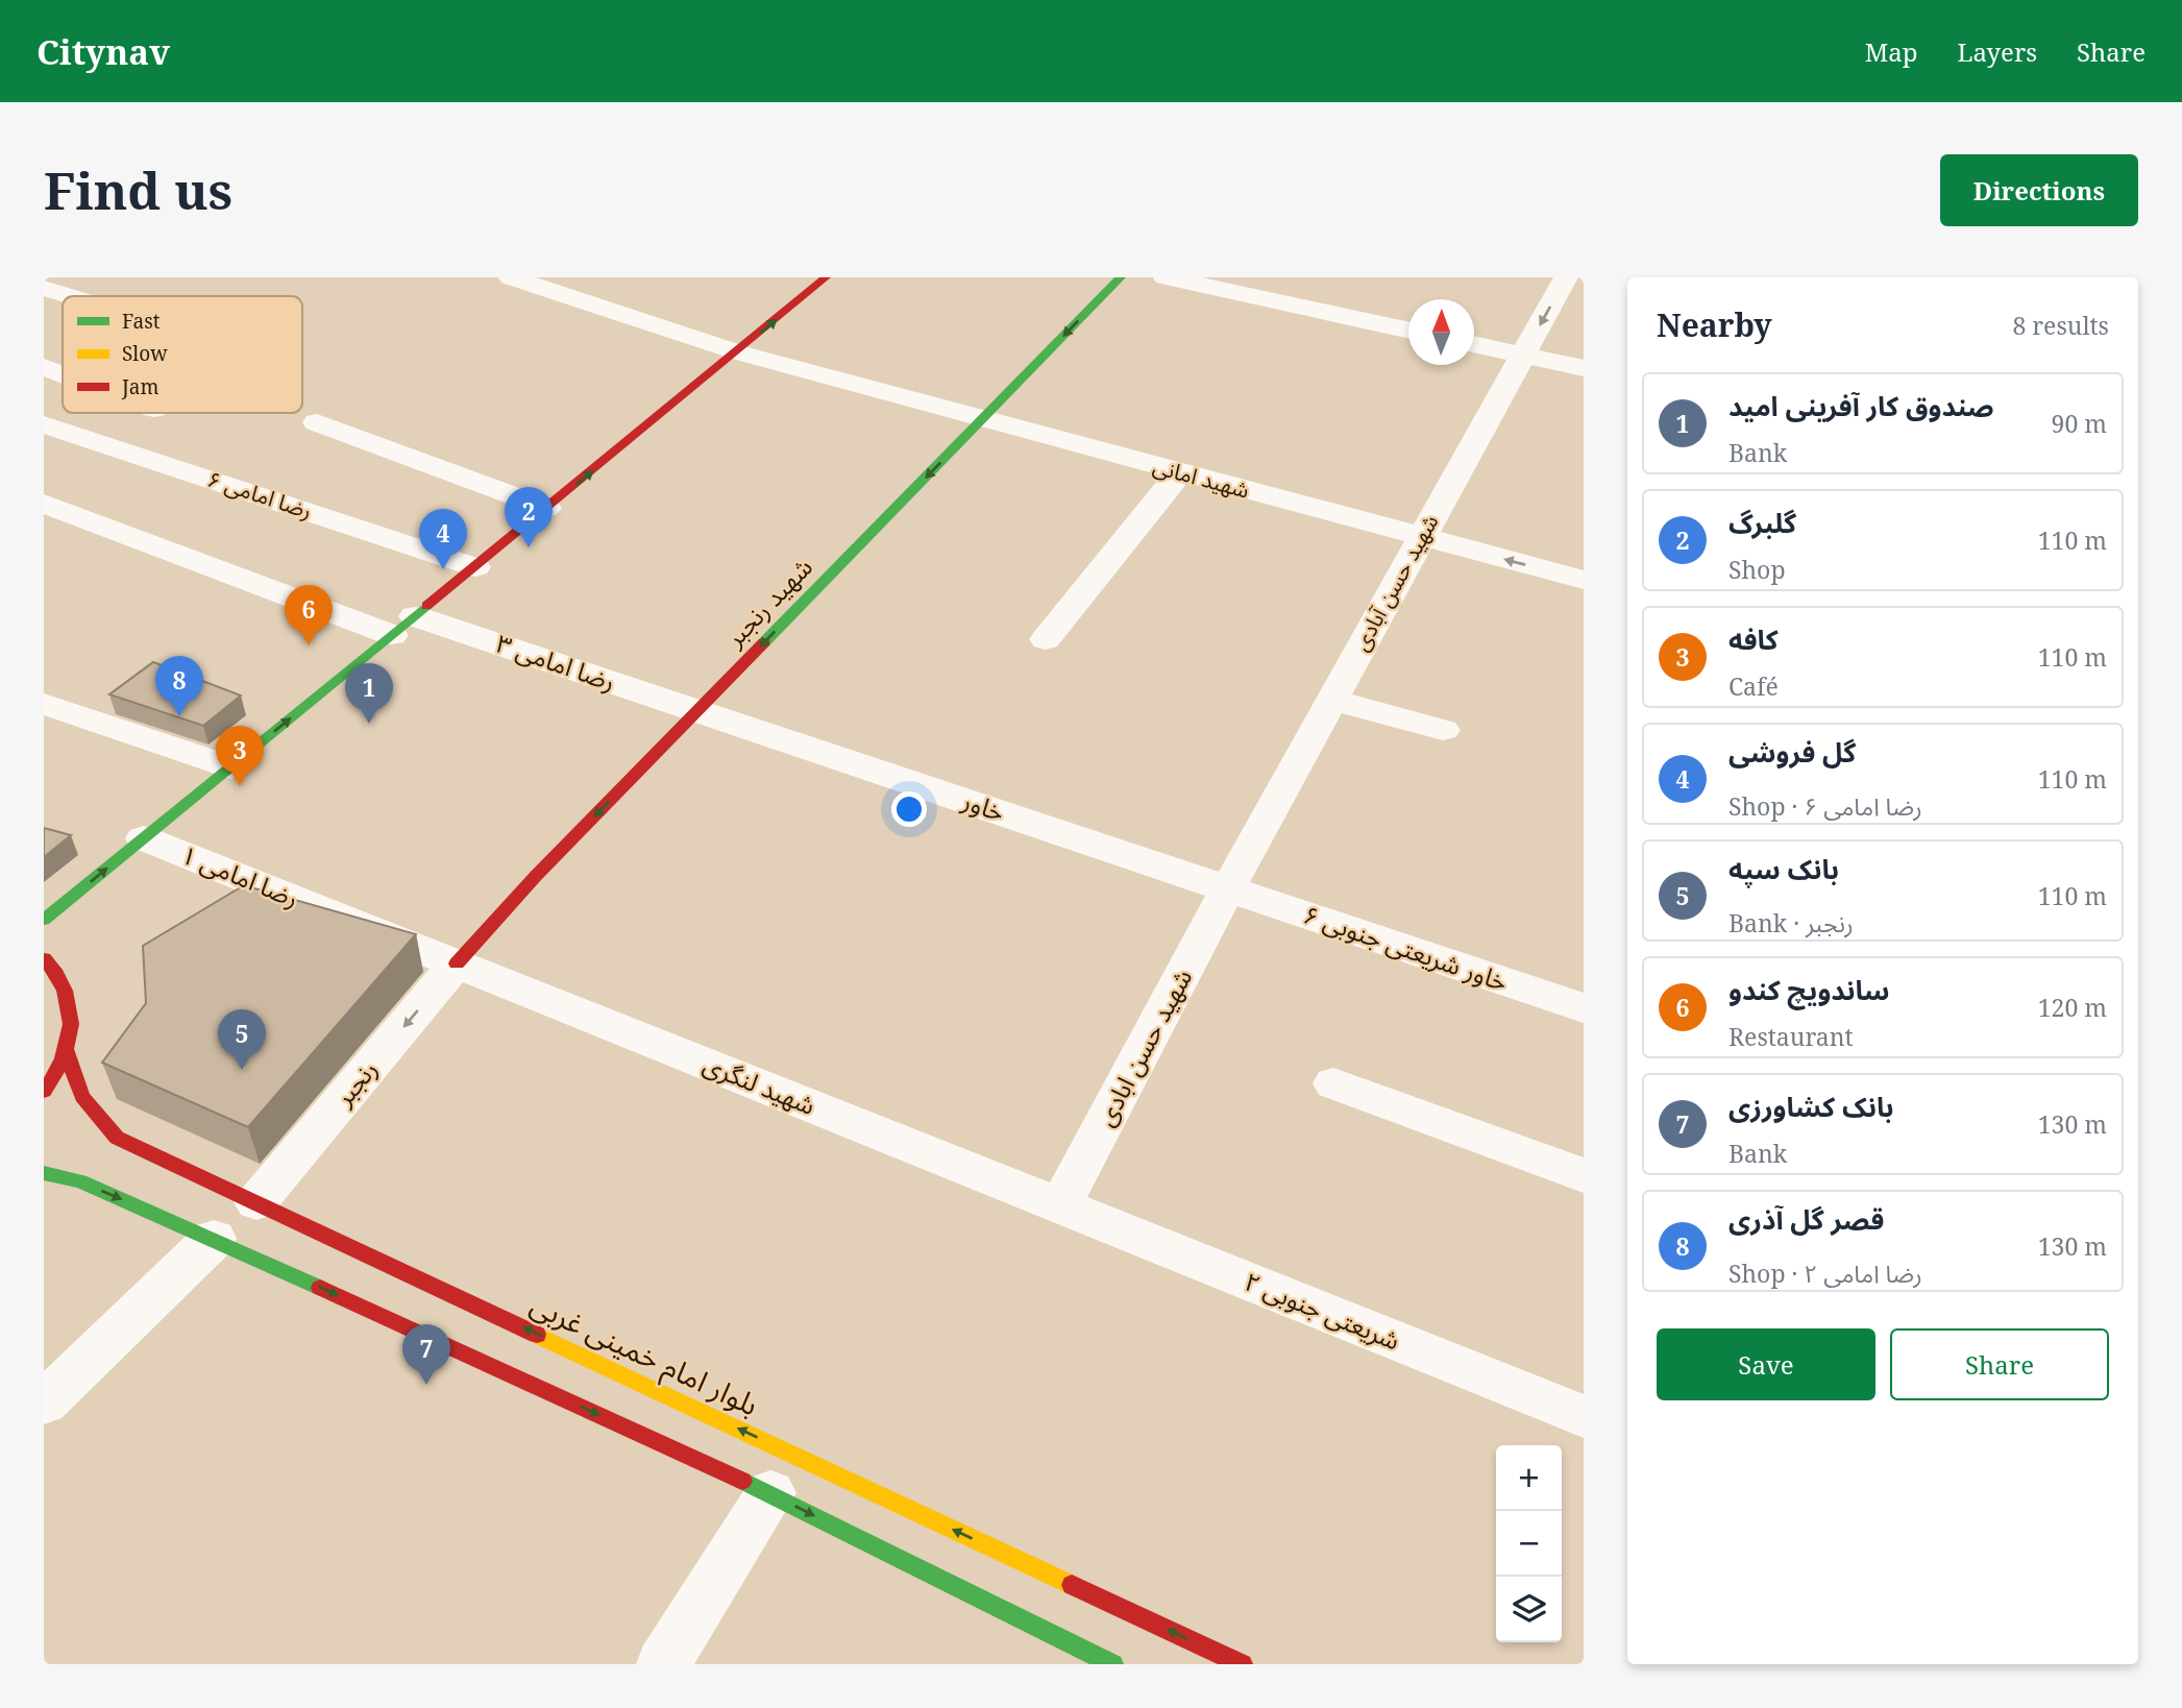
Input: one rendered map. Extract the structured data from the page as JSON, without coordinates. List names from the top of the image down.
{
  "streets": {
    "main road": ["شهید رنجبر", "بلوار امام خمینی غربی"],
    "street": [
      "شهید امانی",
      "رضا امامی ۶",
      "شهید حسن آبادی",
      "رضا امامی ۳",
      "خاور",
      "رضا امامی ۱",
      "خاور شریعتی جنوبی ۶",
      "شهید حسن ابادی",
      "رنجبر",
      "شهید لنگری",
      "شریعتی جنوبی ۲"
    ]
  },
  "crossings": [
    ["شهید امانی", "شهید حسن آبادی"],
    ["شهید امانی", "شهید رنجبر"],
    ["شهید حسن آبادی", "خاور"],
    ["شهید حسن آبادی", "خاور شریعتی جنوبی ۶"],
    ["شهید حسن آبادی", "شهید حسن ابادی"],
    ["شهید رنجبر", "رضا امامی ۳"],
    ["شهید رنجبر", "خاور"],
    ["شهید رنجبر", "رضا امامی ۱"],
    ["شهید رنجبر", "رنجبر"],
    ["شهید رنجبر", "شهید لنگری"],
    ["رضا امامی ۳", "خاور"],
    ["خاور", "خاور شریعتی جنوبی ۶"],
    ["خاور", "شهید حسن ابادی"],
    ["رضا امامی ۱", "رنجبر"],
    ["رضا امامی ۱", "شهید لنگری"],
    ["خاور شریعتی جنوبی ۶", "شهید حسن ابادی"],
    ["شهید حسن ابادی", "شهید لنگری"],
    ["شهید حسن ابادی", "شریعتی جنوبی ۲"],
    ["رنجبر", "شهید لنگری"],
    ["رنجبر", "بلوار امام خمینی غربی"],
    ["شهید لنگری", "شریعتی جنوبی ۲"]
  ],
  "one_way": ["شهید رنجبر", "رنجبر"],
  "legend": ["Fast", "Slow", "Jam"],
  "north": "top",
  "page": {
    "header": "Citynav",
    "nav": ["Map", "Layers", "Share"],
    "buttons": [
      "Directions",
      ["Save", "Share"]
    ],
    "title": "Find us",
    "heading": ["Nearby", "8 results"],
    "list": [
      {
        "mark": "1",
        "name": "صندوق کار آفرینی امید",
        "note": "Bank",
        "value": "90 m"
      },
      {
        "mark": "2",
        "name": "گلبرگ",
        "note": "Shop",
        "value": "110 m"
      },
      {
        "mark": "3",
        "name": "کافه",
        "note": "Café",
        "value": "110 m"
      },
      {
        "mark": "4",
        "name": "گل فروشی",
        "note": "Shop · رضا امامی ۶",
        "value": "110 m"
      },
      {
        "mark": "5",
        "name": "بانک سپه",
        "note": "Bank · رنجبر",
        "value": "110 m"
      },
      {
        "mark": "6",
        "name": "ساندویچ کندو",
        "note": "Restaurant",
        "value": "120 m"
      },
      {
        "mark": "7",
        "name": "بانک کشاورزی",
        "note": "Bank",
        "value": "130 m"
      },
      {
        "mark": "8",
        "name": "قصر گل آذری",
        "note": "Shop · رضا امامی ۲",
        "value": "130 m"
      }
    ],
    "pins": [
      "2",
      "4",
      "6",
      "8",
      "1",
      "3",
      "5",
      "7"
    ],
    "map_buttons": ["+", "−"]
  }
}
